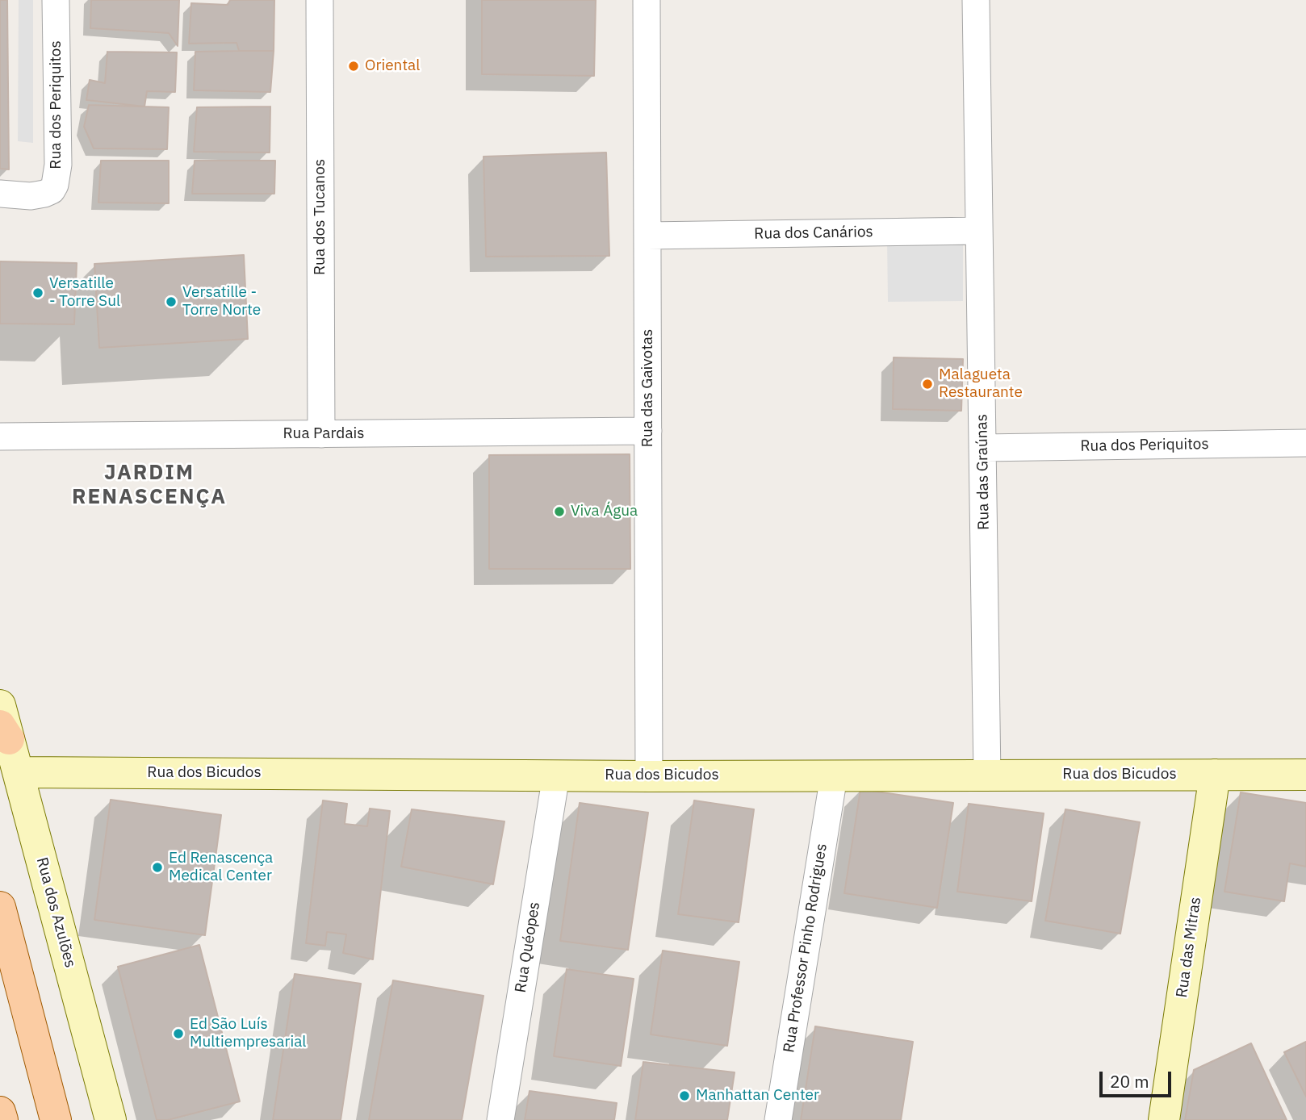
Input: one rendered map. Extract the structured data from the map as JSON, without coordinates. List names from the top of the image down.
{
  "streets": {
    "main road": ["Rua dos Bicudos", "Rua dos Azulões", "Rua das Mitras"],
    "street": [
      "Rua dos Periquitos",
      "Rua dos Tucanos",
      "Rua dos Canários",
      "Rua das Gaivotas",
      "Rua Pardais",
      "Rua das Graúnas",
      "Rua Quéopes",
      "Rua Professor Pinho Rodrigues"
    ]
  },
  "crossings": [
    ["Rua dos Periquitos", "Rua das Graúnas"],
    ["Rua dos Tucanos", "Rua Pardais"],
    ["Rua dos Canários", "Rua das Gaivotas"],
    ["Rua dos Canários", "Rua das Graúnas"],
    ["Rua das Gaivotas", "Rua Pardais"],
    ["Rua das Gaivotas", "Rua dos Bicudos"],
    ["Rua das Graúnas", "Rua dos Bicudos"],
    ["Rua dos Bicudos", "Rua dos Azulões"],
    ["Rua dos Bicudos", "Rua Quéopes"],
    ["Rua dos Bicudos", "Rua das Mitras"],
    ["Rua dos Bicudos", "Rua Professor Pinho Rodrigues"]
  ],
  "districts": ["JARDIM RENASCENÇA"],
  "places": [
    "Oriental",
    "Versatille - Torre Sul",
    "Versatille - Torre Norte",
    "Malagueta Restaurante",
    "Viva Água",
    "Ed Renascença Medical Center",
    "Ed São Luís Multiempresarial",
    "Manhattan Center"
  ],
  "scale_bar": "20 m"
}
